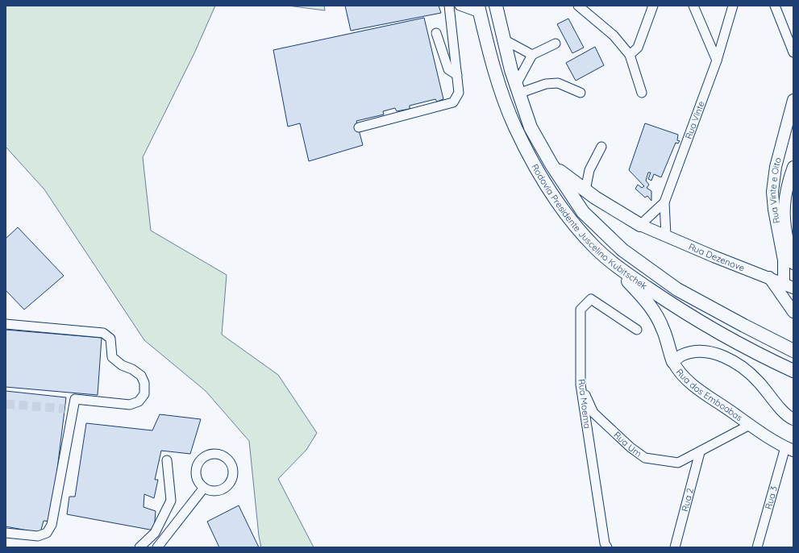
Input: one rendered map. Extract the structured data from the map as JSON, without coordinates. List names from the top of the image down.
{
  "streets": {
    "highway": ["Rodovia Presidente Juscelino Kubitschek"],
    "main road": ["Rua Vinte e Oito", "Rua Dezenove", "Rua dos Emboabas"],
    "street": [
      "Rua Vinte",
      "Rua Moema",
      "Rua Um",
      "Rua 3",
      "Rua 2"
    ]
  },
  "crossings": [
    ["Rua Vinte", "Rua Dezenove"],
    ["Rua Vinte e Oito", "Rua Dezenove"],
    ["Rua dos Emboabas", "Rua Um"],
    ["Rua dos Emboabas", "Rua 3"],
    ["Rua Moema", "Rua Um"],
    ["Rua Um", "Rua 2"]
  ]
}
